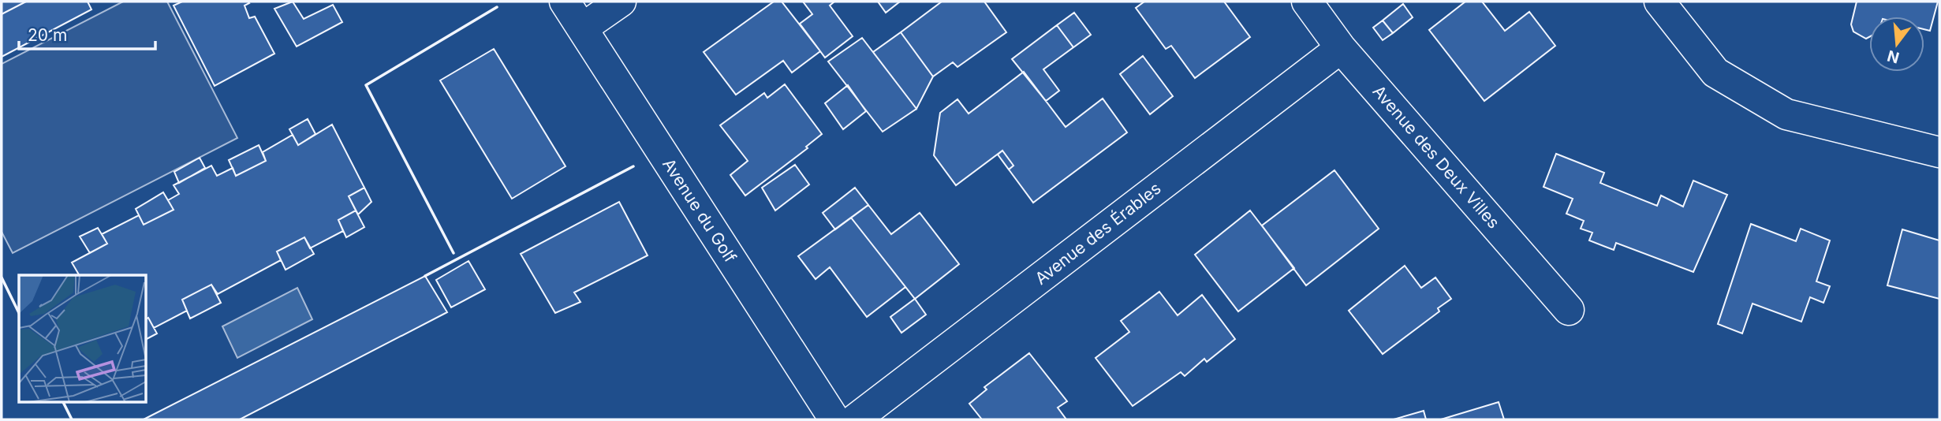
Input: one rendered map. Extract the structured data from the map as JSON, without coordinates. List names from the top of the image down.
{
  "streets": {
    "street": ["Avenue des Deux Villes", "Avenue du Golf", "Avenue des Érables"]
  },
  "crossings": [
    ["Avenue des Deux Villes", "Avenue des Érables"]
  ],
  "scale_bar": "20 m",
  "north": "bottom"
}
